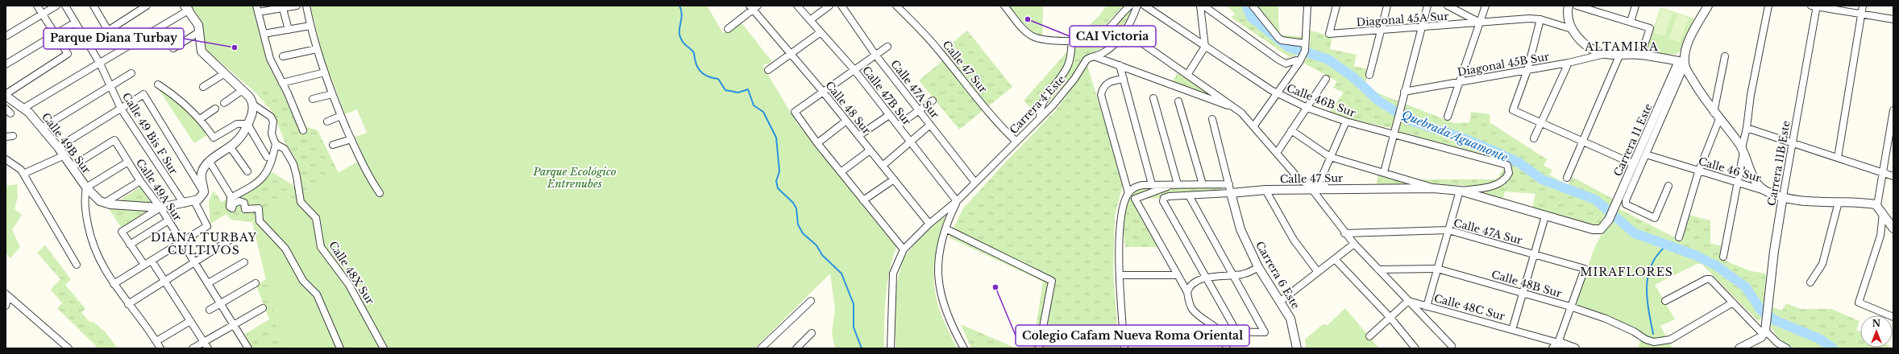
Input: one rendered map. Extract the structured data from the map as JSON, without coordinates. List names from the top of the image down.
{
  "streets": {
    "street": [
      "Diagonal 45A Sur",
      "Diagonal 45B Sur",
      "Calle 47 Sur",
      "Calle 47A Sur",
      "Calle 47B Sur",
      "Calle 46B Sur",
      "Carrera 4 Este",
      "Calle 48 Sur",
      "Calle 49 Bis F Sur",
      "Carrera 11 Este",
      "Calle 49B Sur",
      "Carrera 11B Este",
      "Calle 46 Sur",
      "Calle 49A Sur",
      "Calle 48X Sur",
      "Carrera 6 Este",
      "Calle 48B Sur",
      "Calle 48C Sur"
    ]
  },
  "crossings": [
    ["Calle 47 Sur", "Calle 46B Sur"],
    ["Calle 47 Sur", "Carrera 4 Este"],
    ["Calle 47 Sur", "Carrera 11 Este"],
    ["Calle 47 Sur", "Carrera 6 Este"],
    ["Calle 47A Sur", "Carrera 4 Este"],
    ["Calle 47A Sur", "Calle 48B Sur"],
    ["Calle 47B Sur", "Carrera 4 Este"],
    ["Carrera 4 Este", "Calle 48 Sur"],
    ["Carrera 11 Este", "Calle 46 Sur"],
    ["Calle 49B Sur", "Calle 49A Sur"],
    ["Carrera 11B Este", "Calle 46 Sur"]
  ],
  "districts": ["ALTAMIRA", "DIANA TURBAY CULTIVOS", "MIRAFLORES"],
  "water": ["Quebrada Aguamonte"],
  "parks": ["Parque Ecológico Entrenubes"],
  "places": ["CAI Victoria", "Parque Diana Turbay", "Colegio Cafam Nueva Roma Oriental"],
  "north": "top"
}
